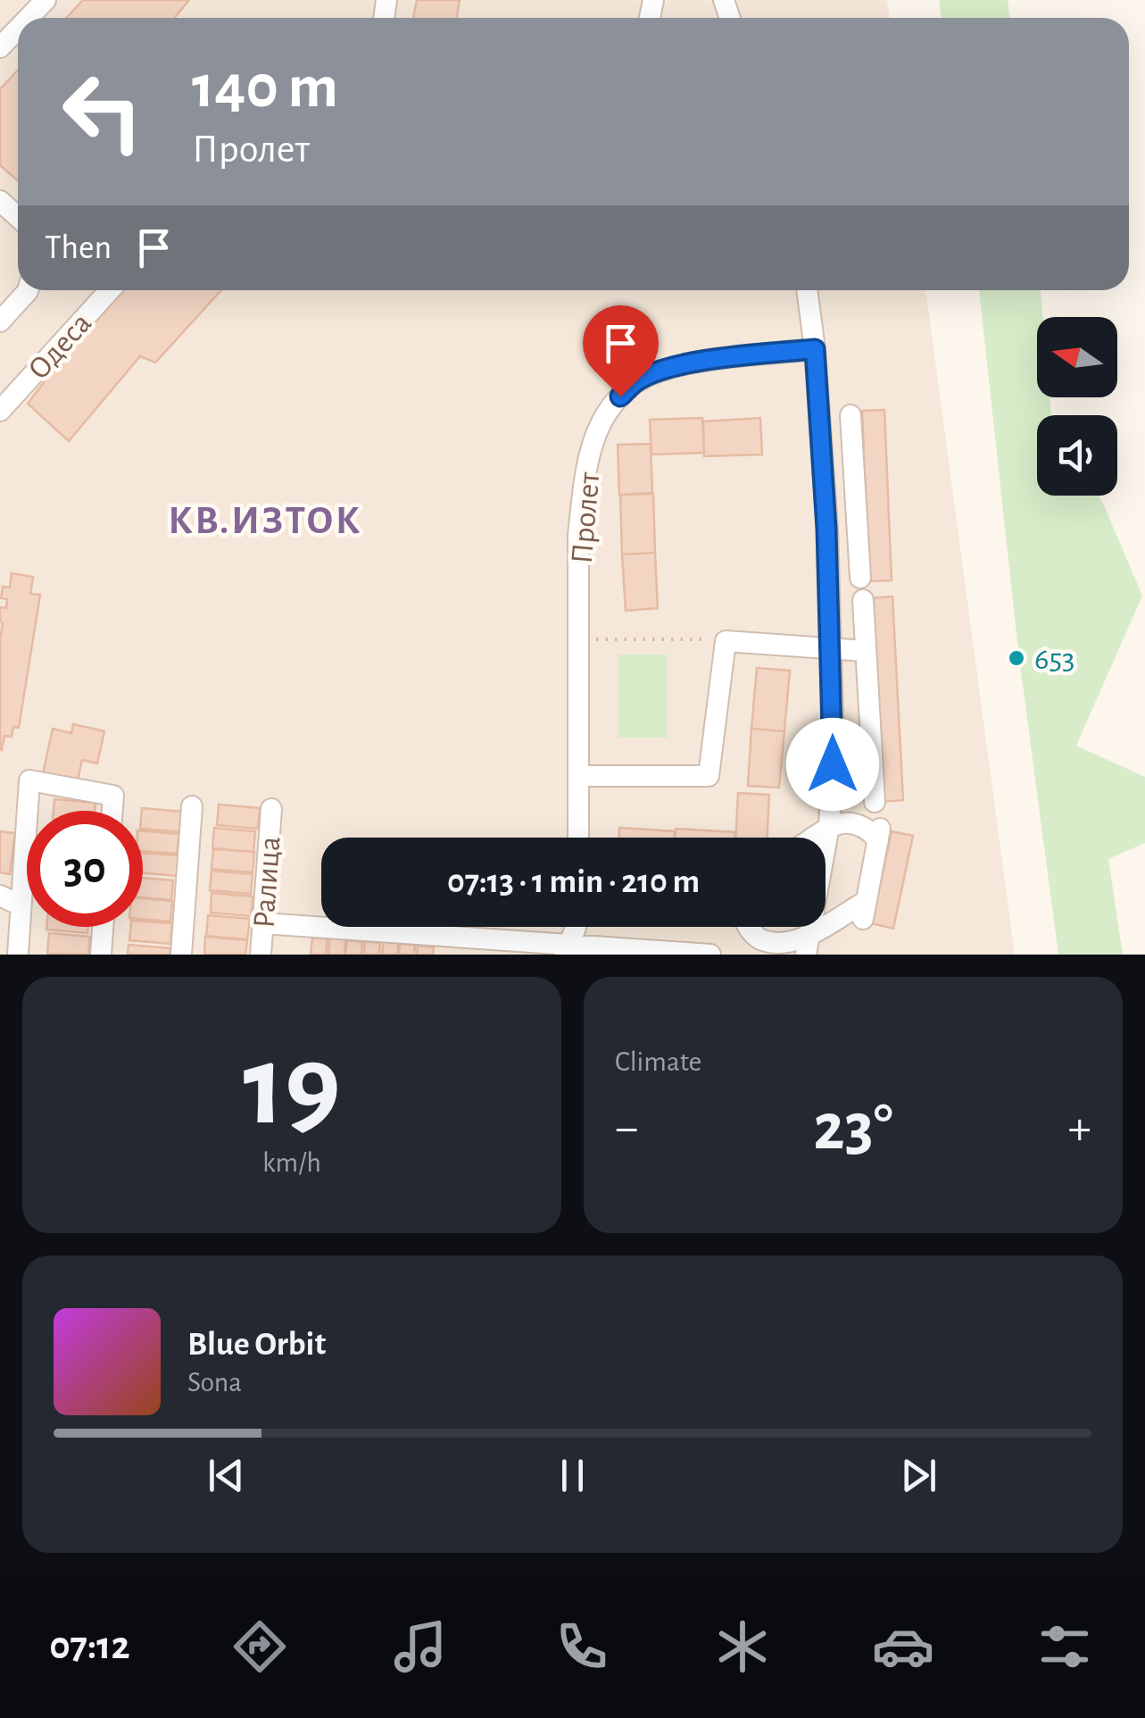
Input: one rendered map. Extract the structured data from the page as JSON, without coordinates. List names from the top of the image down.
{
  "streets": {
    "street": ["Одеса", "Пролет", "Ралица"]
  },
  "districts": ["КВ.ИЗТОК"],
  "places": ["653"],
  "north": "left",
  "page": {
    "turn": ["140 m", "Пролет"],
    "then": "Then",
    "limit": "30",
    "trip": "07:13 · 1 min · 210 m",
    "tile": [
      ["19", "km/h"],
      "Climate"
    ],
    "heat": ["−", "23°", "+"],
    "song": ["Blue Orbit", "Sona"],
    "tabs": "07:12"
  }
}
